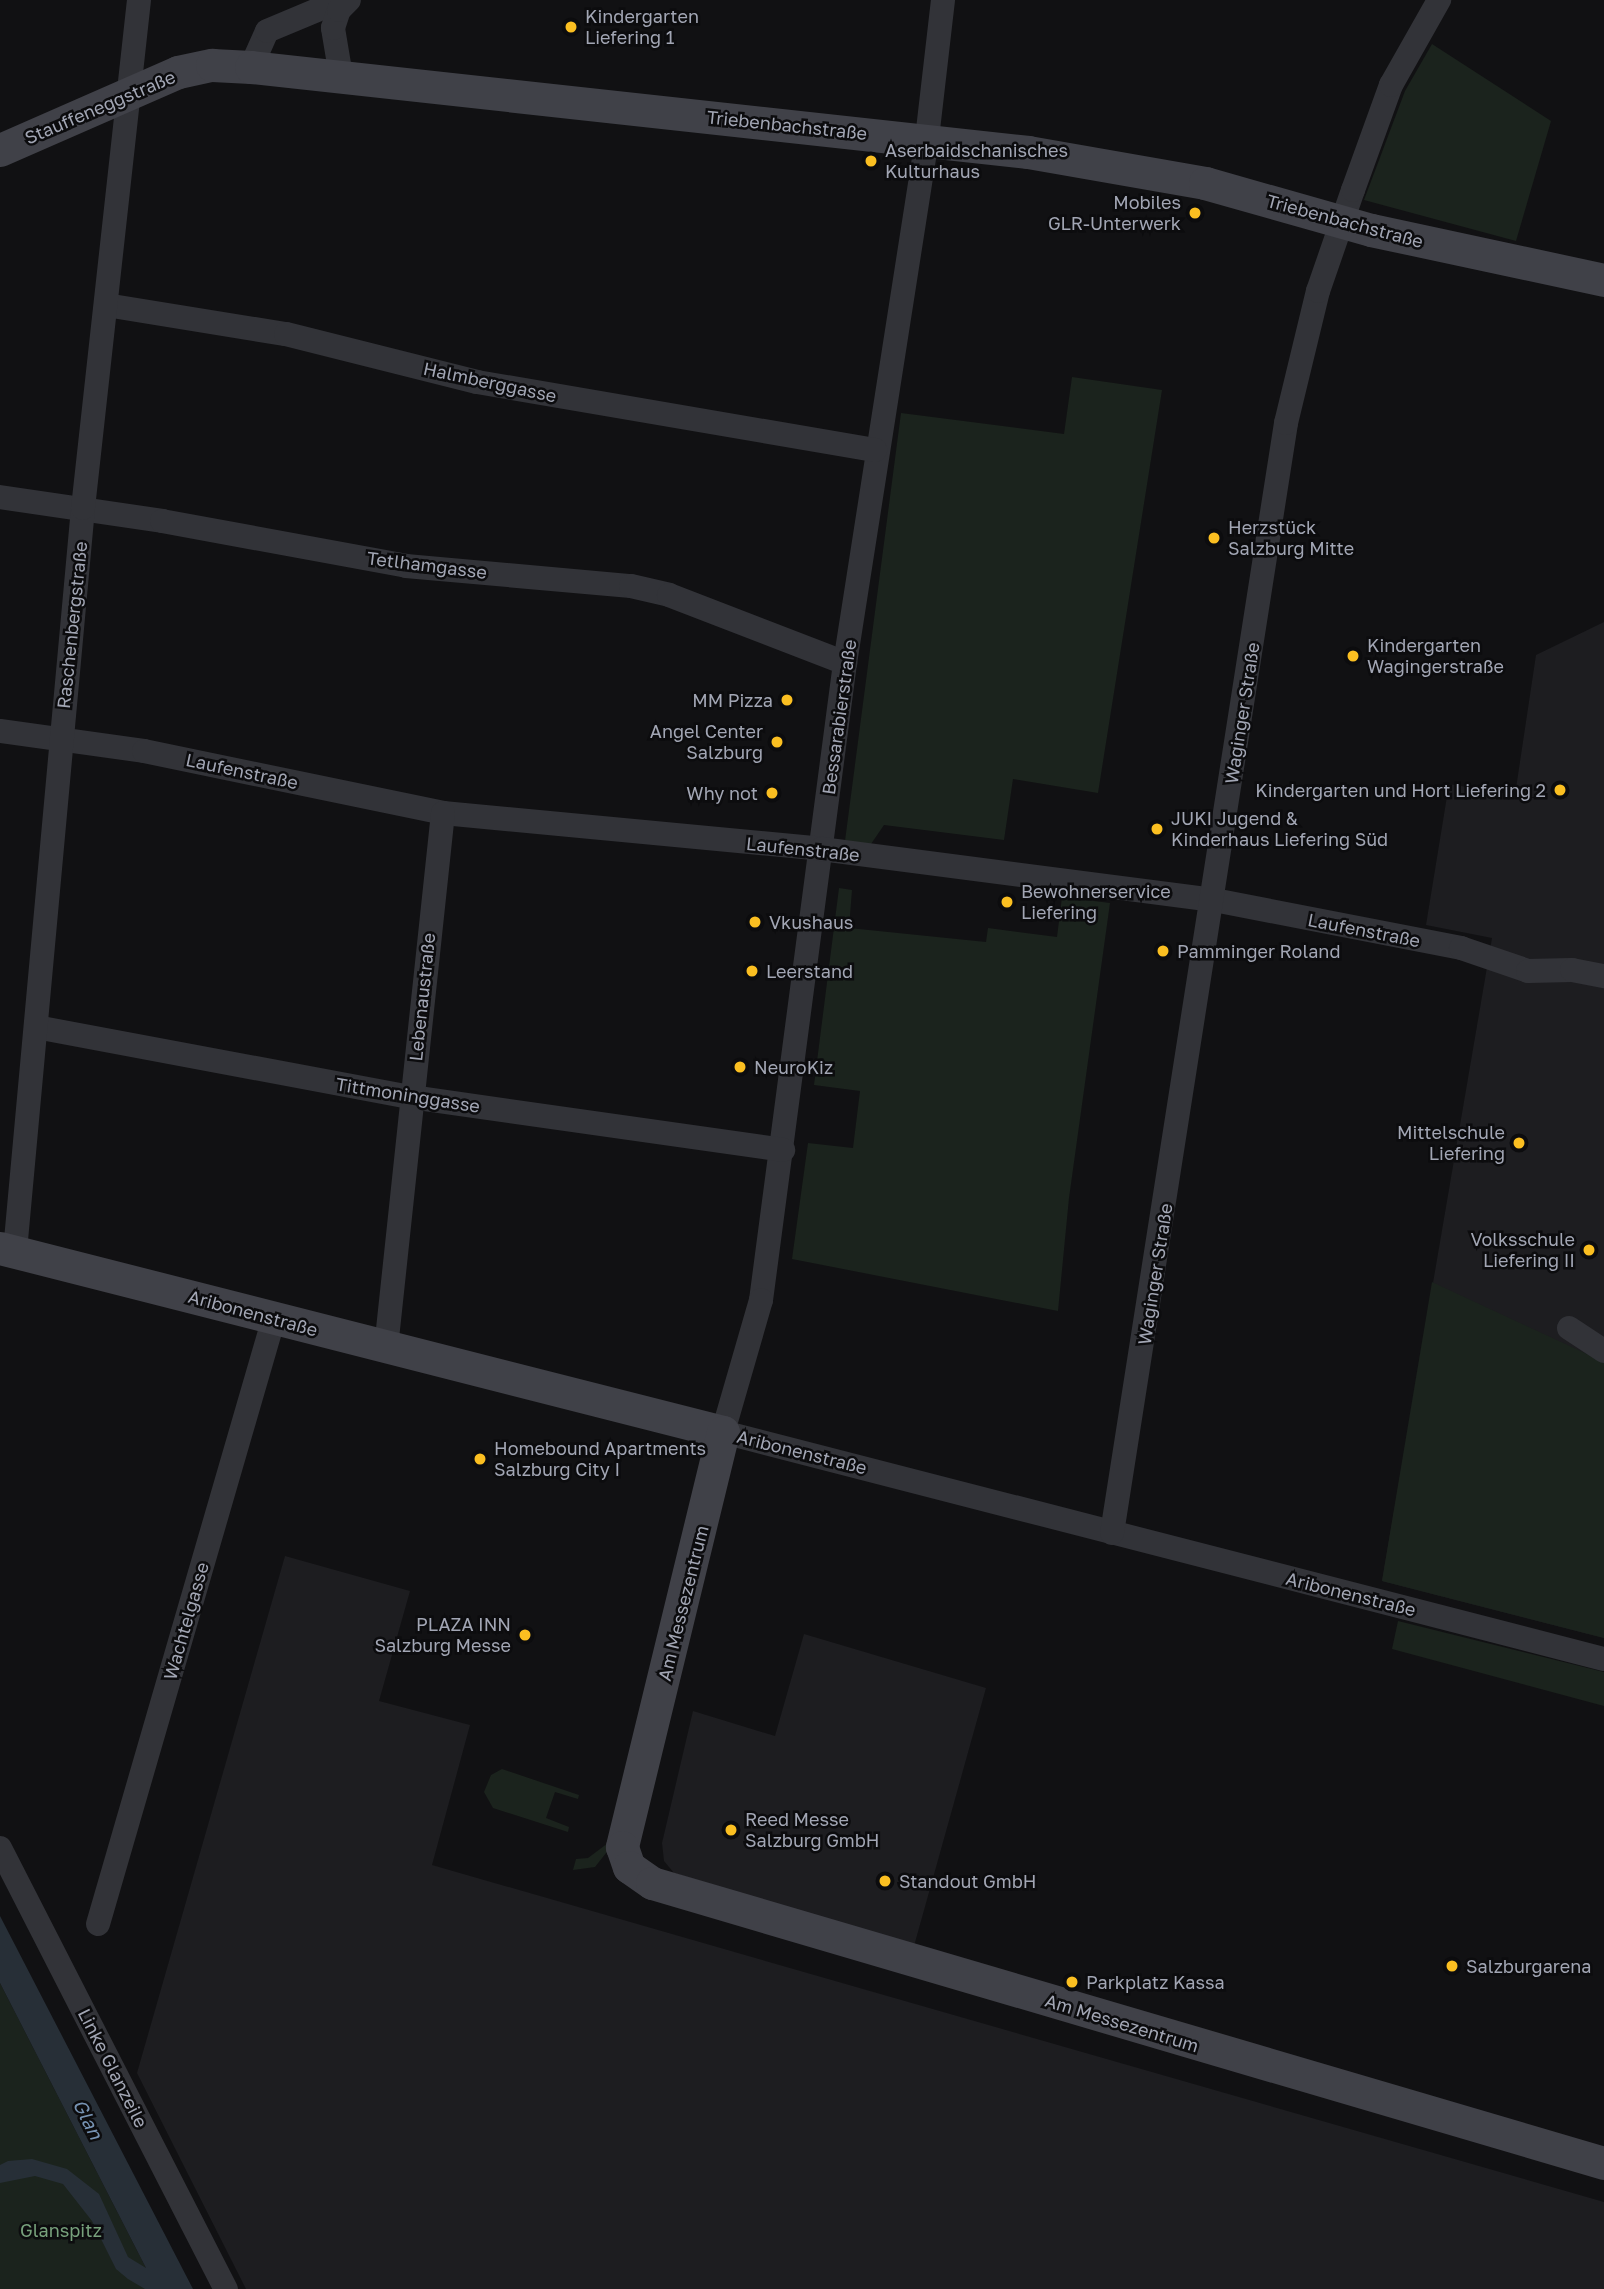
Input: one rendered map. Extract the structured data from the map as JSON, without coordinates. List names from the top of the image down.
{
  "streets": {
    "street": [
      "Stauffeneggstraße",
      "Triebenbachstraße",
      "Halmberggasse",
      "Tetlhamgasse",
      "Raschenbergstraße",
      "Waginger Straße",
      "Bessarabierstraße",
      "Laufenstraße",
      "Lebenaustraße",
      "Tittmoninggasse",
      "Aribonenstraße",
      "Am Messezentrum",
      "Wachtelgasse",
      "Linke Glanzeile"
    ]
  },
  "crossings": [
    ["Stauffeneggstraße", "Triebenbachstraße"],
    ["Stauffeneggstraße", "Raschenbergstraße"],
    ["Triebenbachstraße", "Waginger Straße"],
    ["Triebenbachstraße", "Bessarabierstraße"],
    ["Halmberggasse", "Raschenbergstraße"],
    ["Halmberggasse", "Bessarabierstraße"],
    ["Tetlhamgasse", "Raschenbergstraße"],
    ["Tetlhamgasse", "Bessarabierstraße"],
    ["Raschenbergstraße", "Laufenstraße"],
    ["Raschenbergstraße", "Tittmoninggasse"],
    ["Raschenbergstraße", "Aribonenstraße"],
    ["Waginger Straße", "Laufenstraße"],
    ["Waginger Straße", "Aribonenstraße"],
    ["Bessarabierstraße", "Laufenstraße"],
    ["Bessarabierstraße", "Tittmoninggasse"],
    ["Bessarabierstraße", "Aribonenstraße"],
    ["Bessarabierstraße", "Am Messezentrum"],
    ["Laufenstraße", "Lebenaustraße"],
    ["Lebenaustraße", "Tittmoninggasse"],
    ["Lebenaustraße", "Aribonenstraße"],
    ["Aribonenstraße", "Am Messezentrum"],
    ["Aribonenstraße", "Wachtelgasse"]
  ],
  "water": ["Glan"],
  "parks": ["Glanspitz"],
  "places": [
    "Kindergarten Liefering 1",
    "Aserbaidschanisches Kulturhaus",
    "Mobiles GLR-Unterwerk",
    "Herzstück Salzburg Mitte",
    "Kindergarten Wagingerstraße",
    "MM Pizza",
    "Angel Center Salzburg",
    "Kindergarten und Hort Liefering 2",
    "Why not",
    "JUKI Jugend & Kinderhaus Liefering Süd",
    "Bewohnerservice Liefering",
    "Vkushaus",
    "Pamminger Roland",
    "Leerstand",
    "NeuroKiz",
    "Mittelschule Liefering",
    "Volksschule Liefering II",
    "Homebound Apartments Salzburg City I",
    "PLAZA INN Salzburg Messe",
    "Reed Messe Salzburg GmbH",
    "Standout GmbH",
    "Salzburgarena",
    "Parkplatz Kassa"
  ]
}
